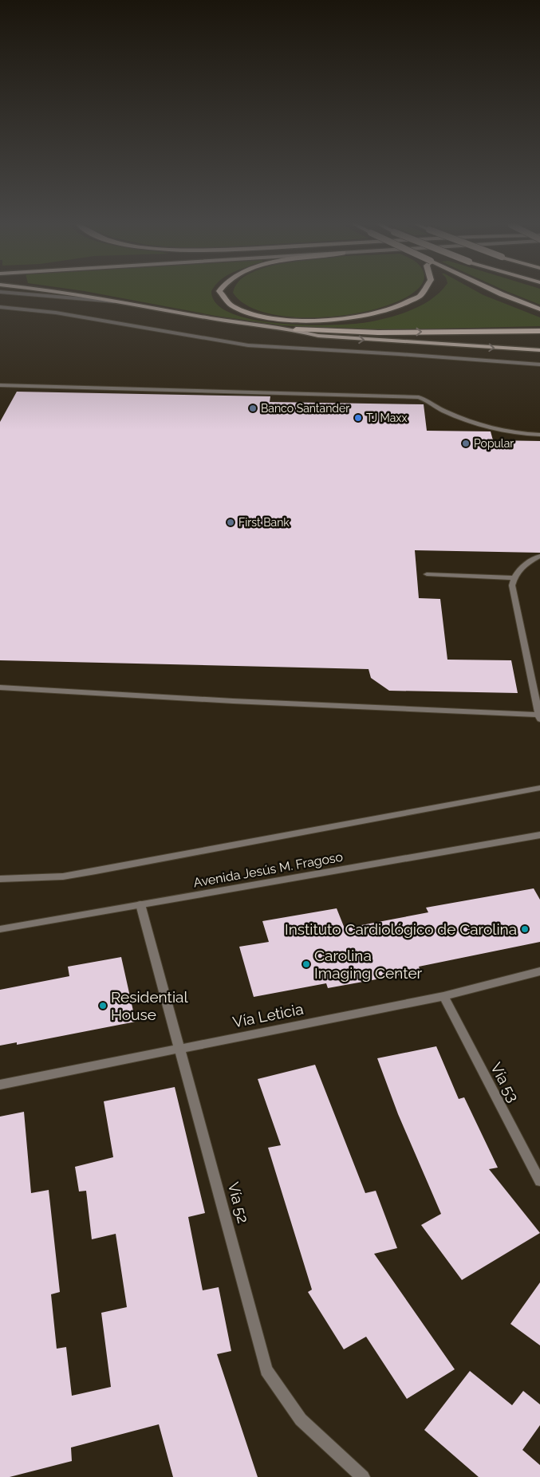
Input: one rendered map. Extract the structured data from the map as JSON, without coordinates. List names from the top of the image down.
{
  "streets": {
    "street": [
      "Avenida Jesús M. Fragoso",
      "Vía Leticia",
      "Vía 53",
      "Vía 52"
    ]
  },
  "crossings": [
    ["Avenida Jesús M. Fragoso", "Vía 52"],
    ["Vía Leticia", "Vía 53"],
    ["Vía Leticia", "Vía 52"]
  ],
  "places": [
    "Banco Santander",
    "TJ Maxx",
    "Popular",
    "First Bank",
    "Instituto Cardiológico de Carolina",
    "Carolina Imaging Center",
    "Residential House"
  ]
}
